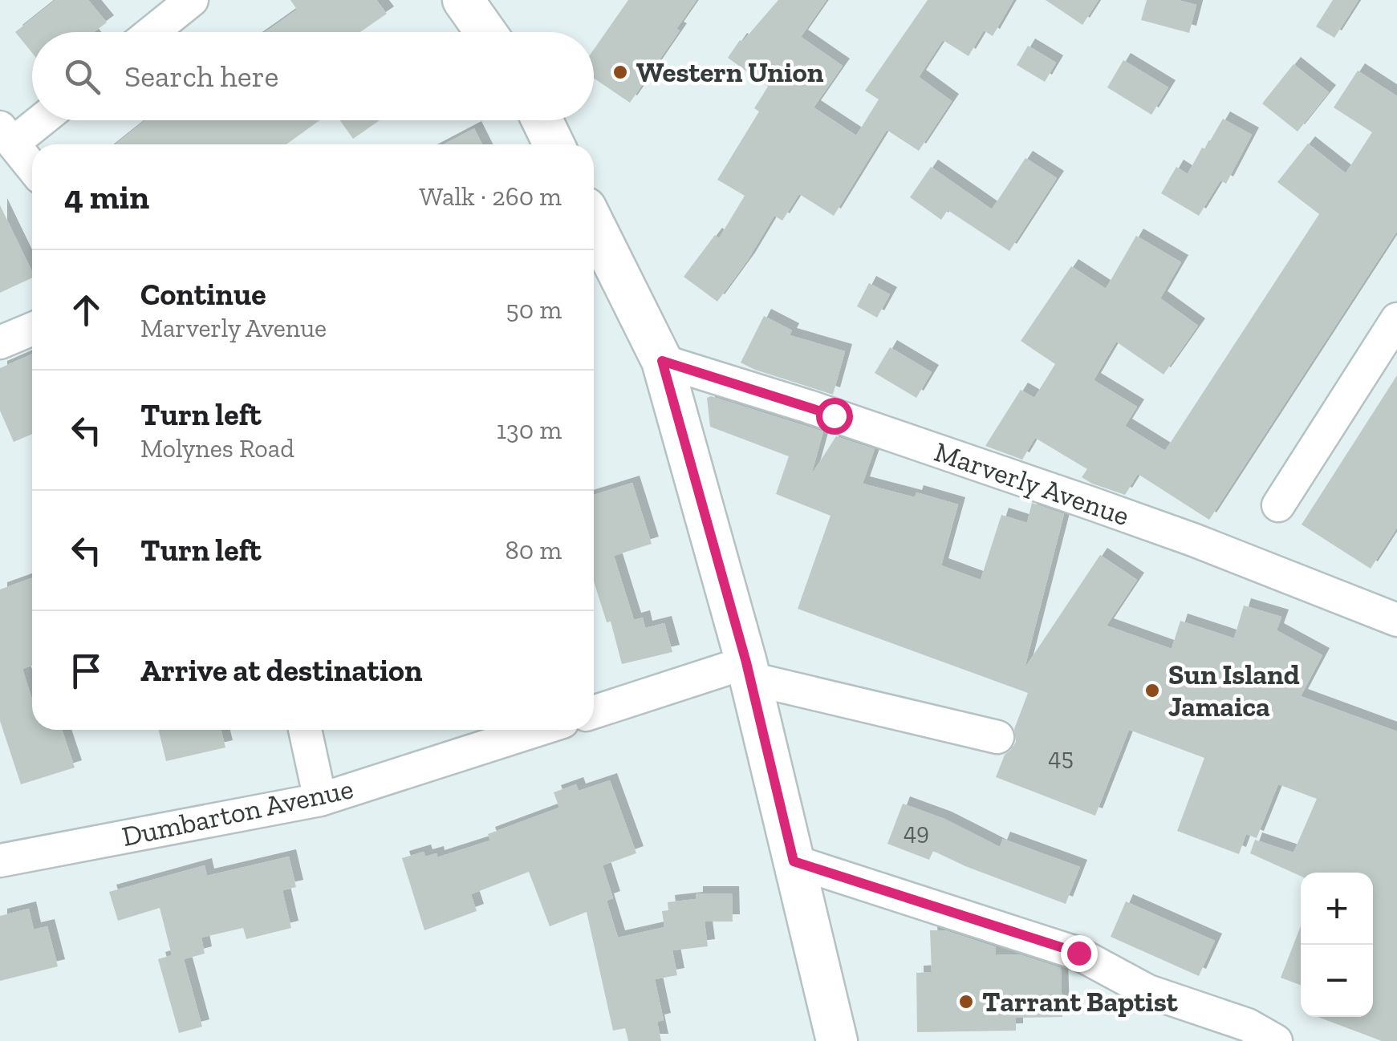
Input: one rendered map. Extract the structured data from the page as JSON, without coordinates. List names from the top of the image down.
{
  "streets": {
    "street": ["Marverly Avenue", "Dumbarton Avenue"]
  },
  "places": ["Western Union", "Sun Island Jamaica", "Tarrant Baptist"],
  "house_numbers": ["45", "49"],
  "page": {
    "search": "Search here",
    "heading": ["4 min", "Walk · 260 m"],
    "list": [
      ["Continue", "Marverly Avenue", "50 m"],
      ["Turn left", "Molynes Road", "130 m"],
      ["Turn left", "80 m"],
      "Arrive at destination"
    ],
    "map_buttons": ["+", "−"]
  }
}
